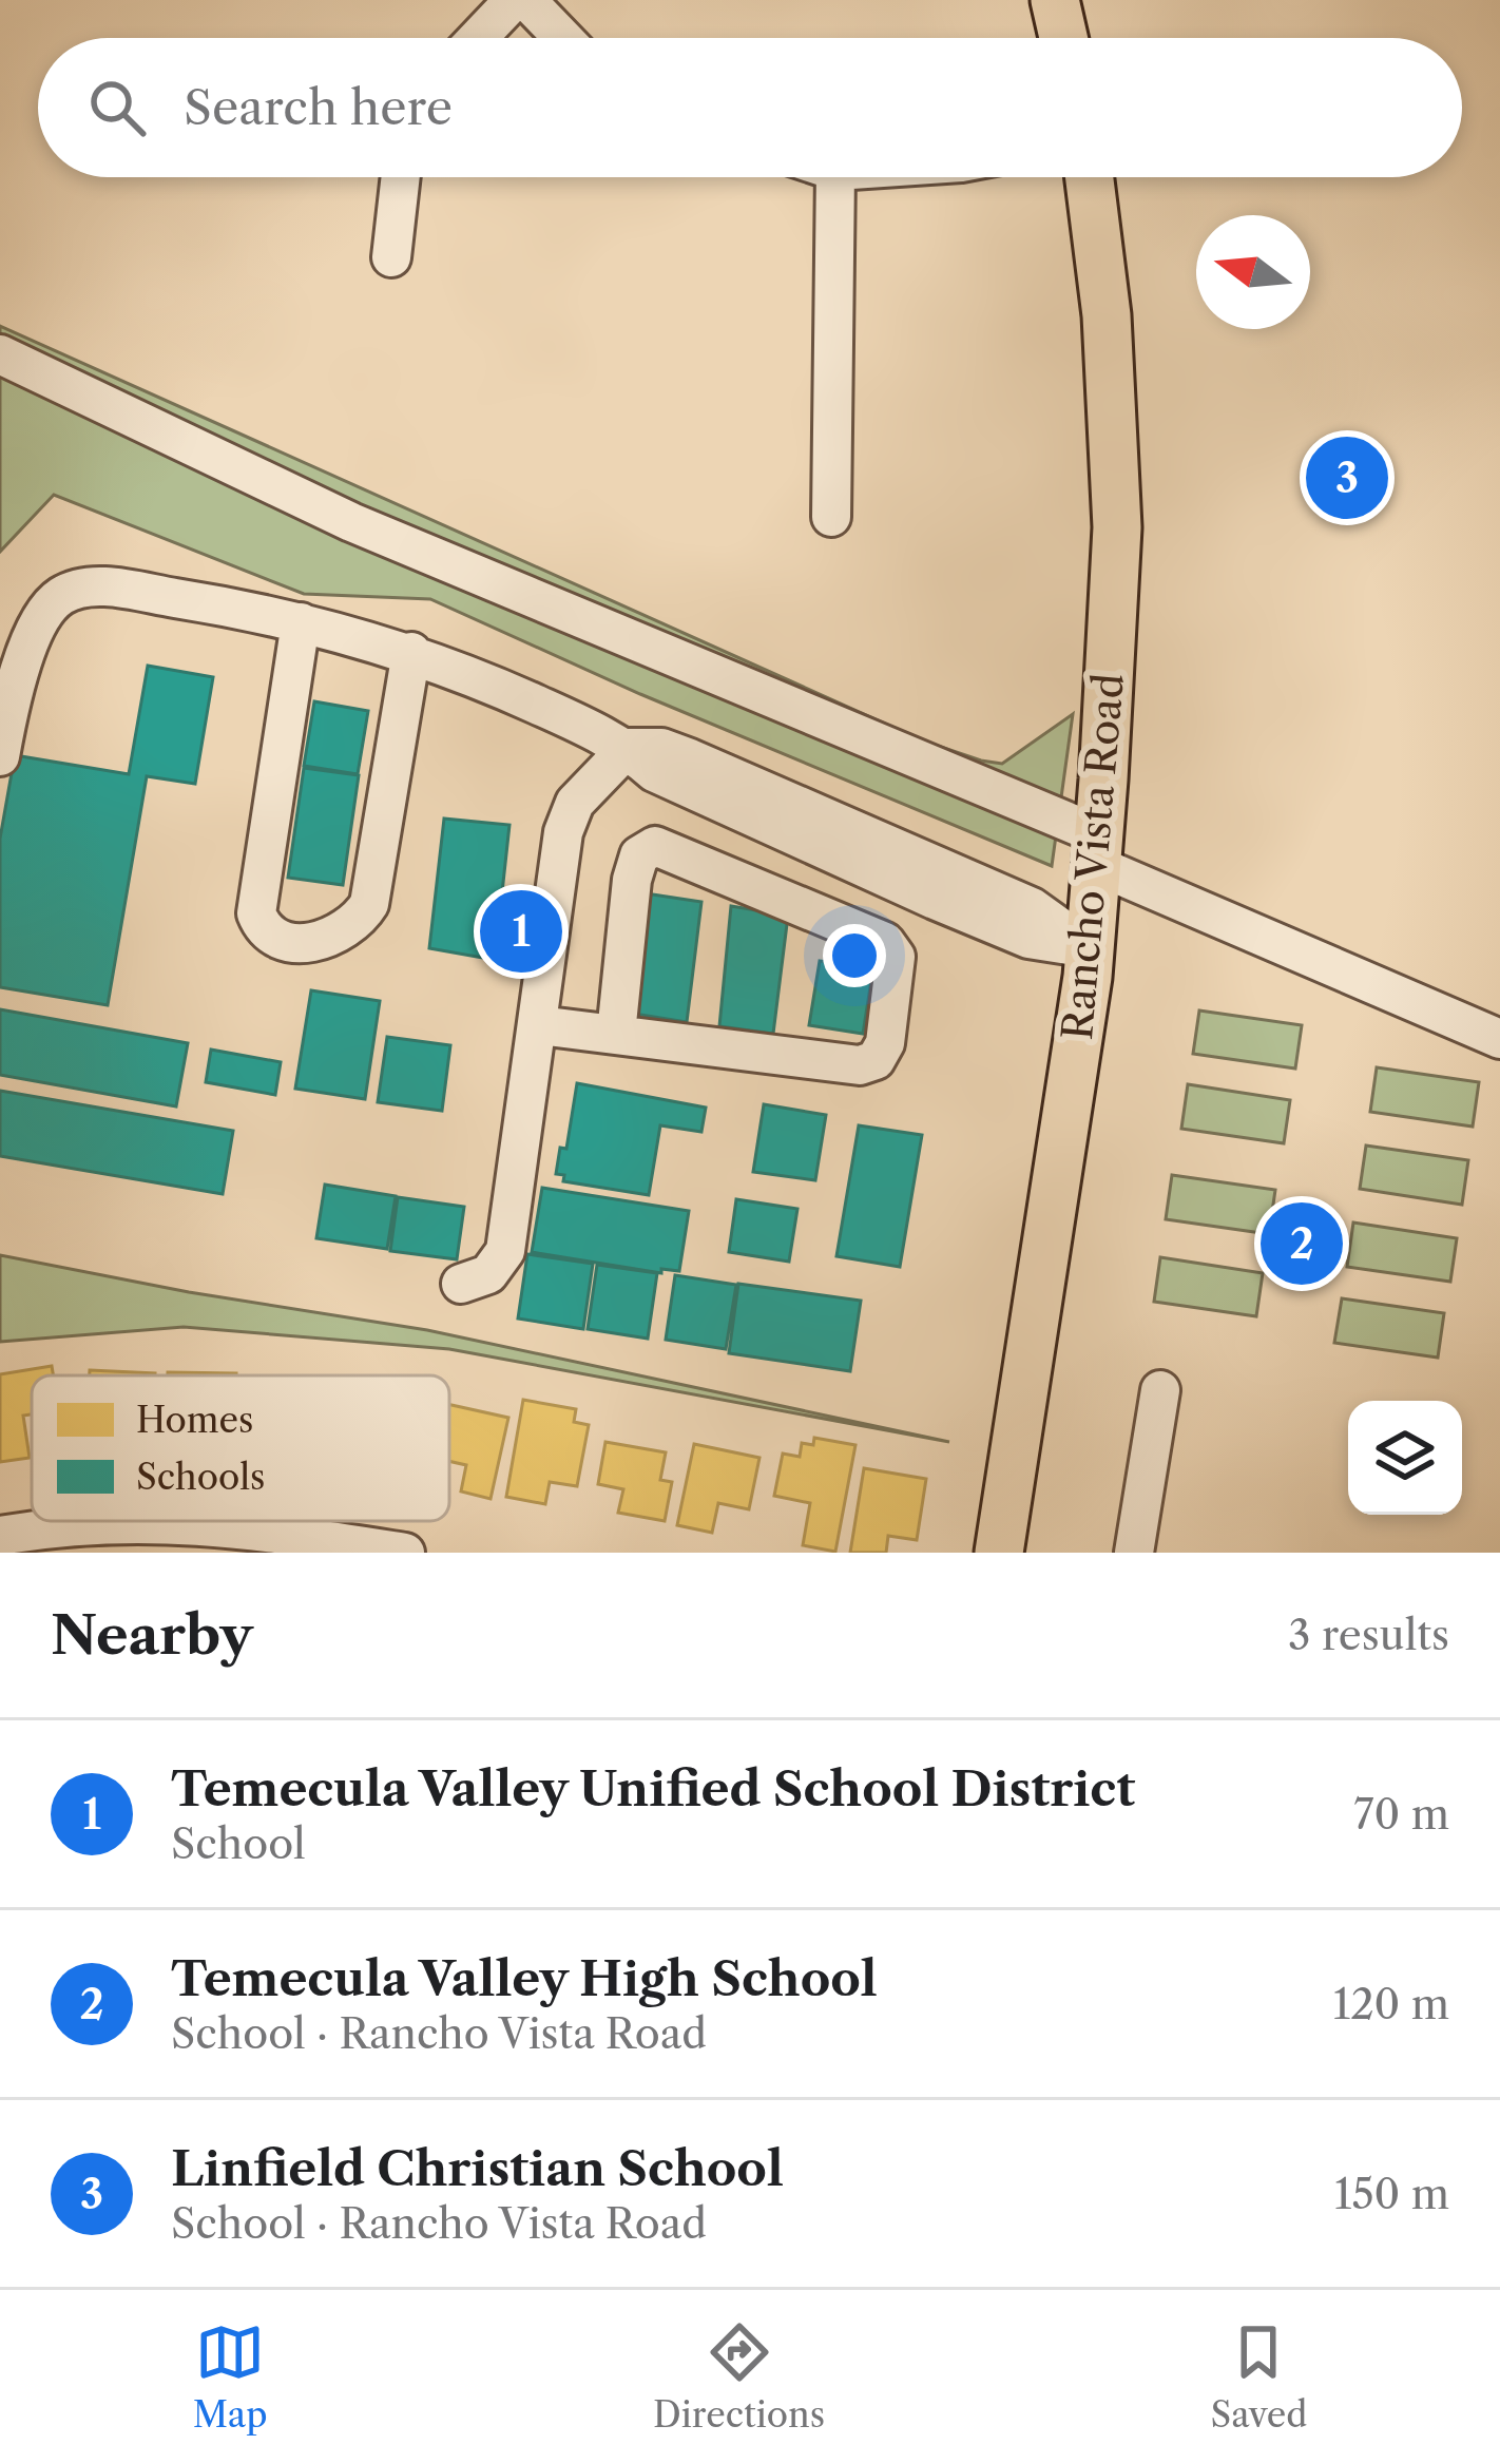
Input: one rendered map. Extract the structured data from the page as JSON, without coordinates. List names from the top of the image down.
{
  "streets": {
    "main road": ["Rancho Vista Road"]
  },
  "legend": ["Homes", "Schools"],
  "north": "left",
  "page": {
    "search": "Search here",
    "pins": ["3", "1", "2"],
    "heading": ["Nearby", "3 results"],
    "list": [
      {
        "mark": "1",
        "name": "Temecula Valley Unified School District",
        "note": "School",
        "value": "70 m"
      },
      {
        "mark": "2",
        "name": "Temecula Valley High School",
        "note": "School · Rancho Vista Road",
        "value": "120 m"
      },
      {
        "mark": "3",
        "name": "Linfield Christian School",
        "note": "School · Rancho Vista Road",
        "value": "150 m"
      }
    ],
    "nav": ["Map", "Directions", "Saved"]
  }
}
